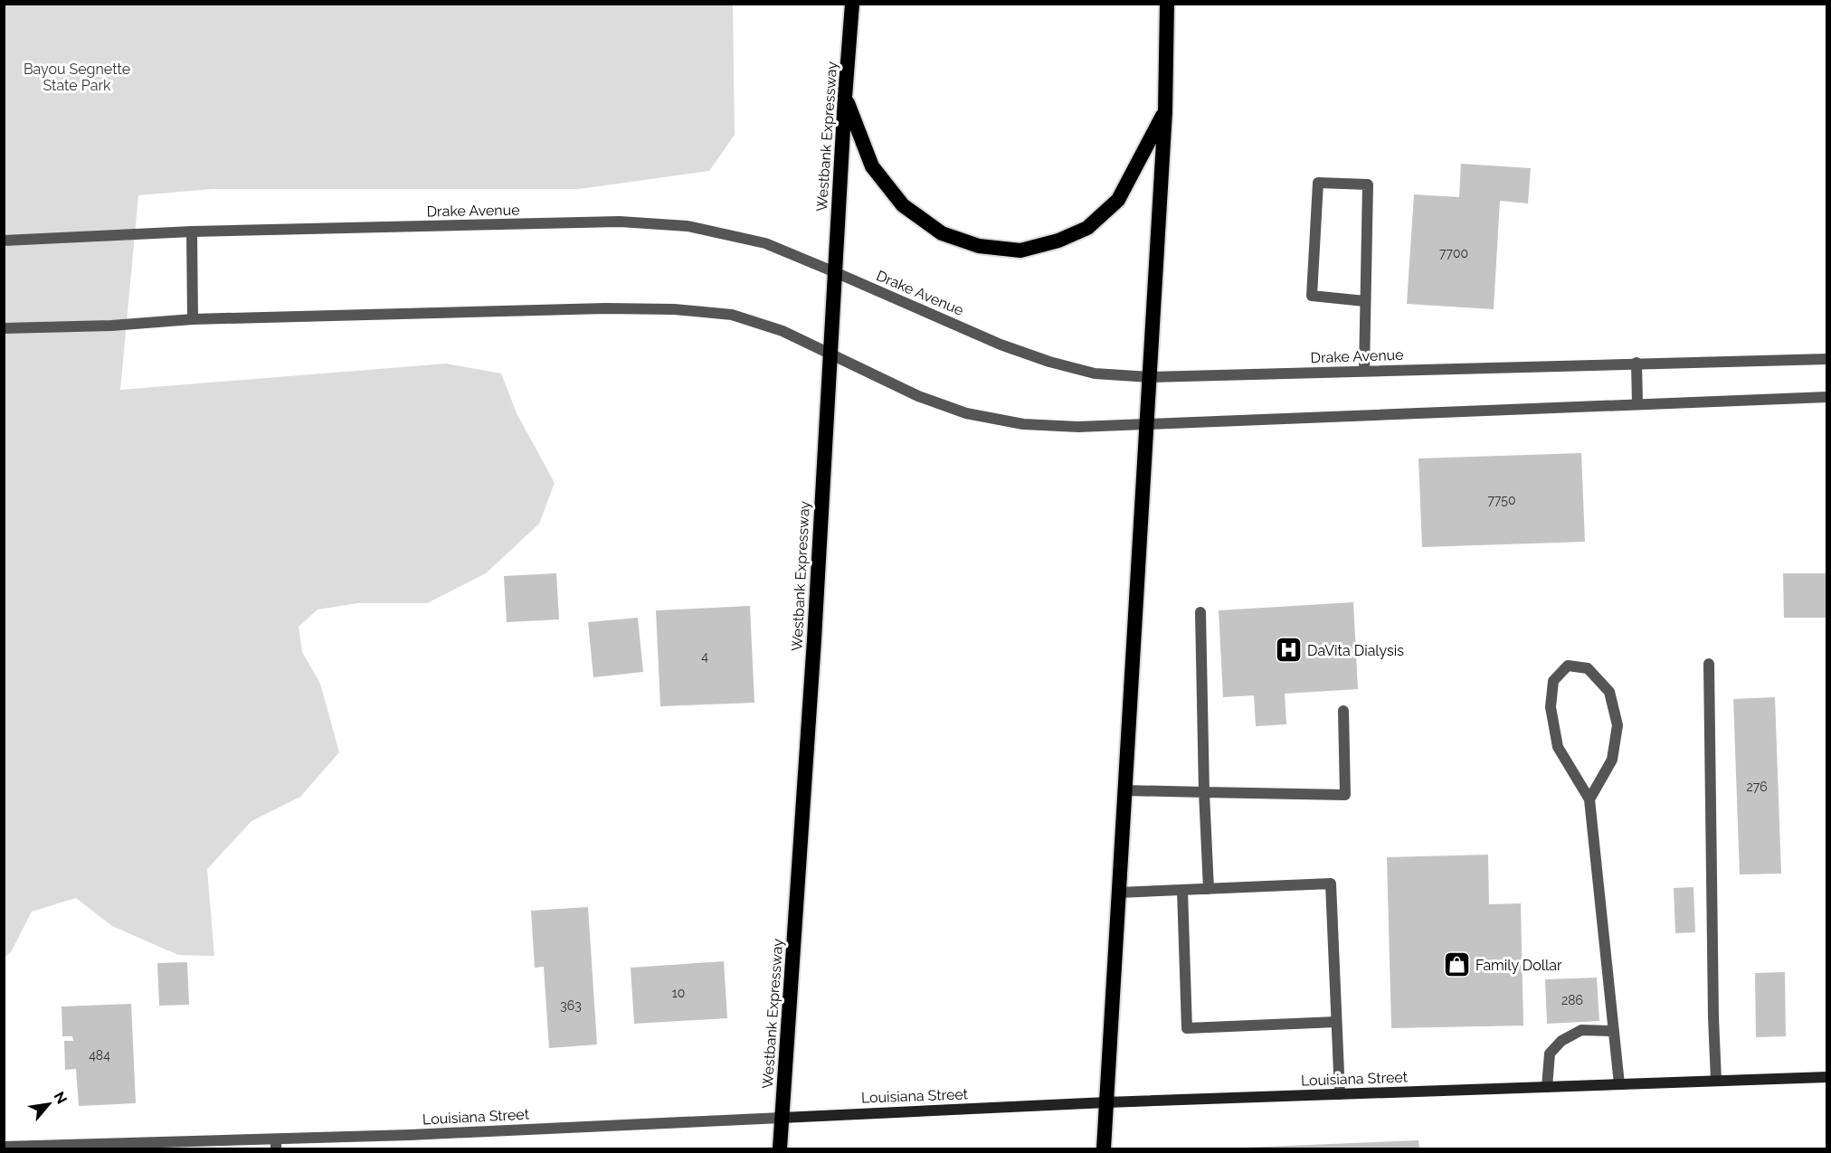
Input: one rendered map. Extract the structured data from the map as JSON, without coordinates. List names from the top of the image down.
{
  "streets": {
    "highway": ["Westbank Expressway"],
    "main road": ["Louisiana Street"],
    "street": ["Drake Avenue"]
  },
  "crossings": [
    ["Westbank Expressway", "Drake Avenue"],
    ["Westbank Expressway", "Louisiana Street"]
  ],
  "parks": ["Bayou Segnette State Park"],
  "places": {
    "hospital": ["DaVita Dialysis"],
    "shop": ["Family Dollar"]
  },
  "house_numbers": [
    "7700",
    "7750",
    "4",
    "276",
    "10",
    "286",
    "363",
    "484"
  ],
  "north": "top right"
}
